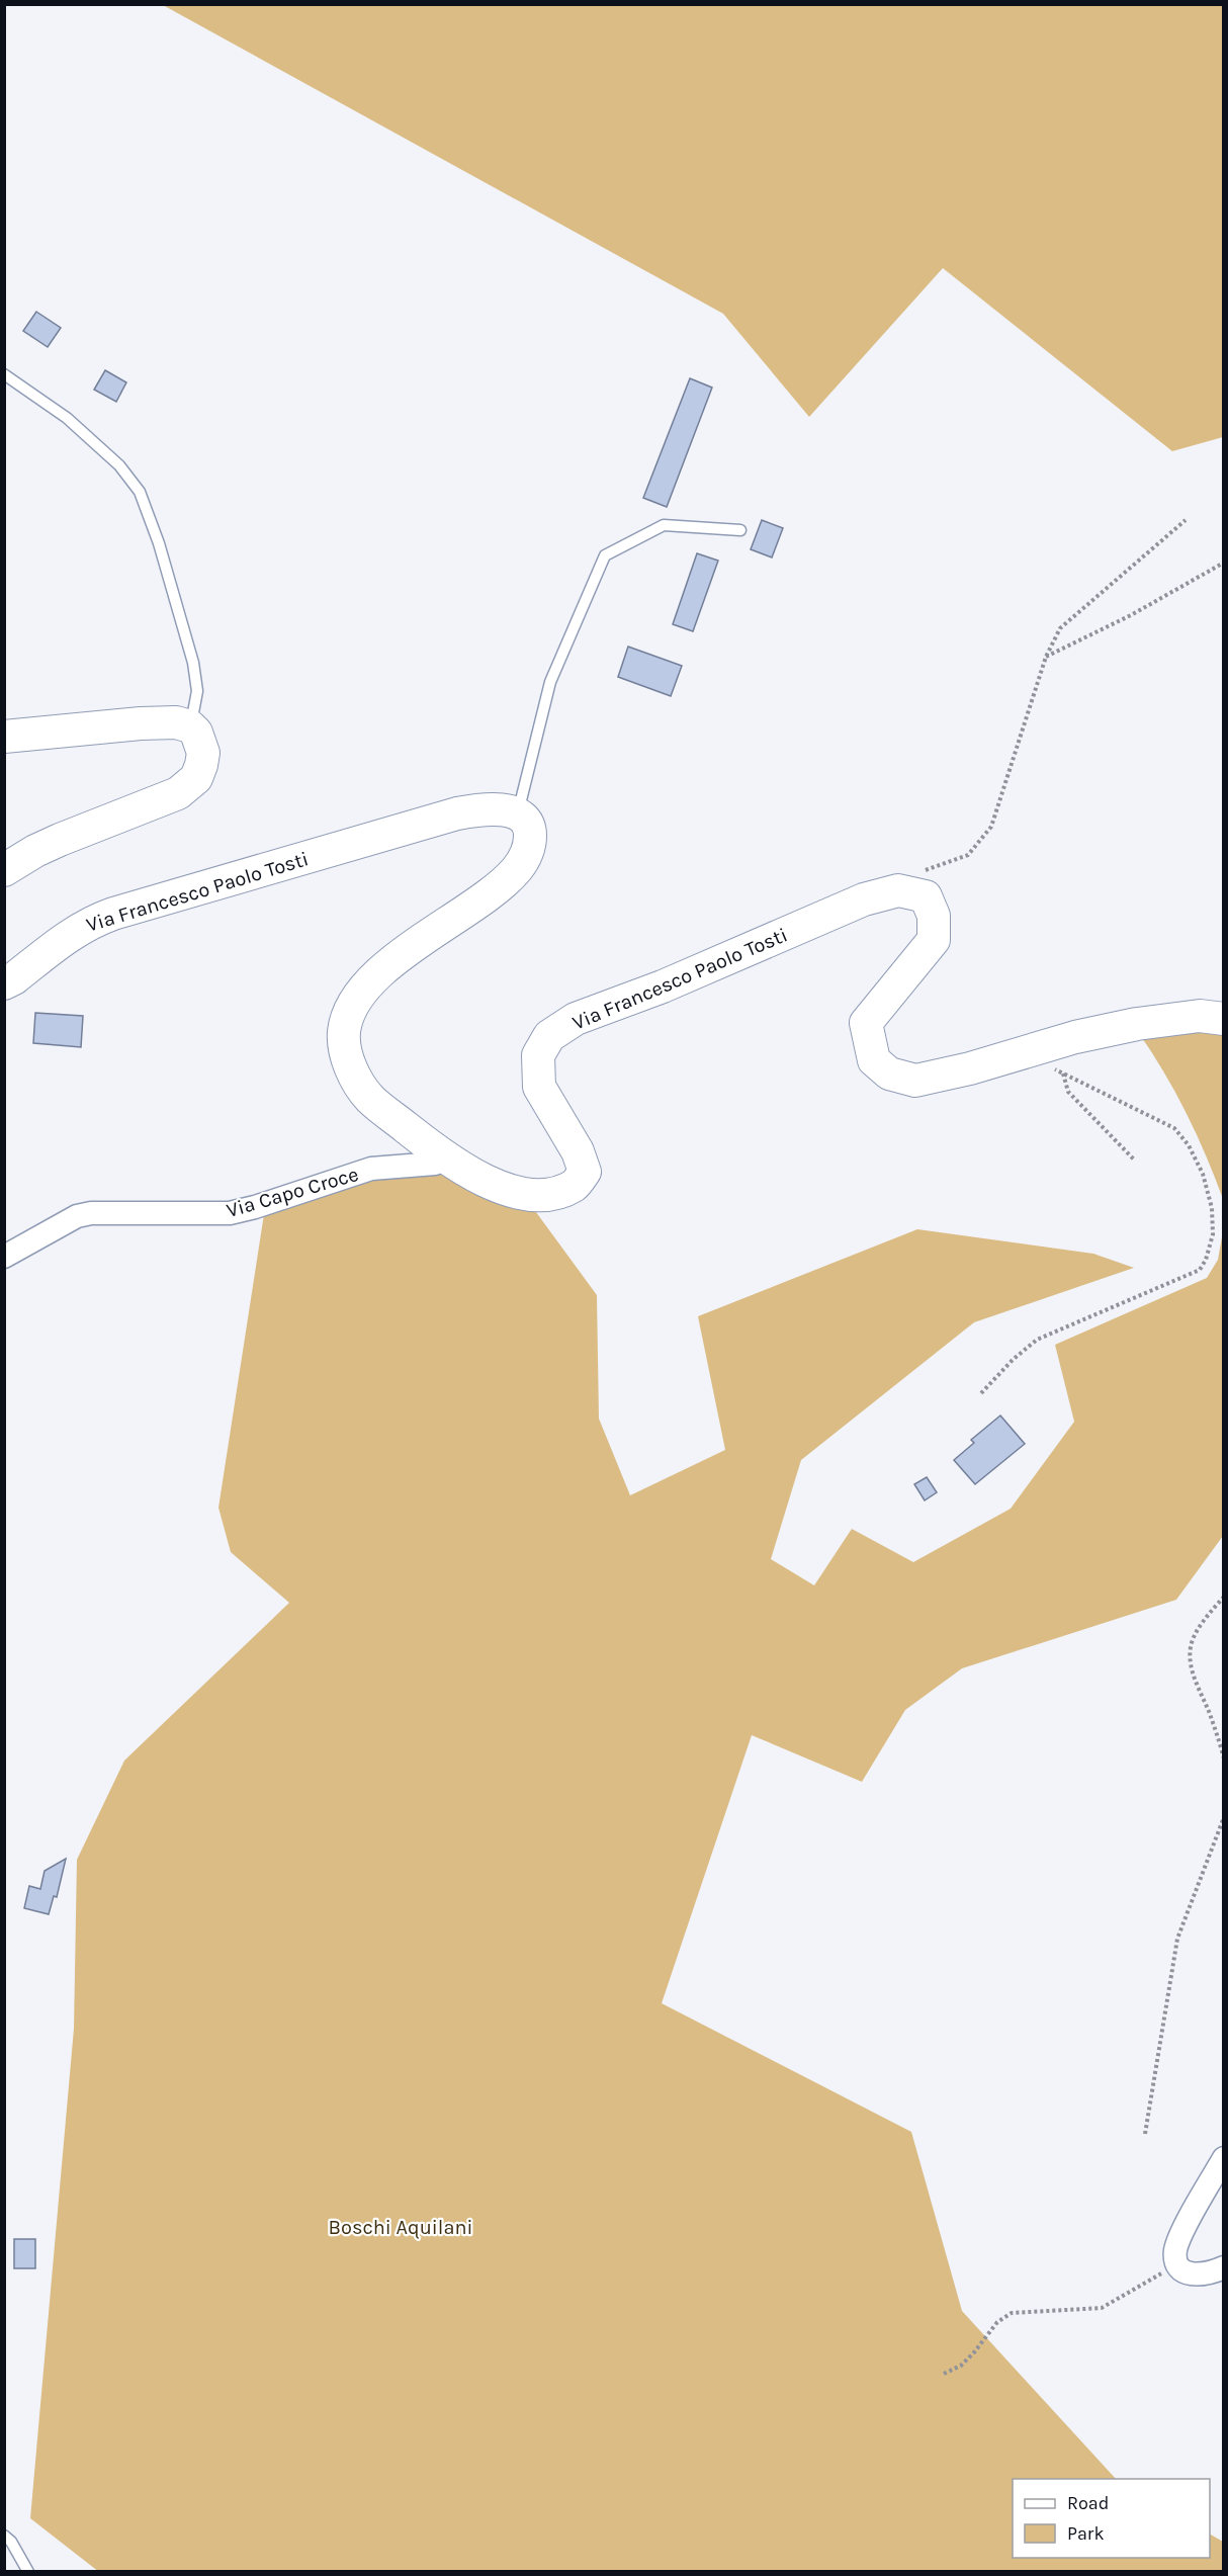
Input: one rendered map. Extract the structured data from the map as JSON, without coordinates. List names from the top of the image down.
{
  "streets": {
    "main road": ["Via Francesco Paolo Tosti"],
    "street": ["Via Capo Croce"]
  },
  "crossings": [
    ["Via Francesco Paolo Tosti", "Via Capo Croce"]
  ],
  "parks": ["Boschi Aquilani"],
  "legend": ["Road", "Park"]
}
